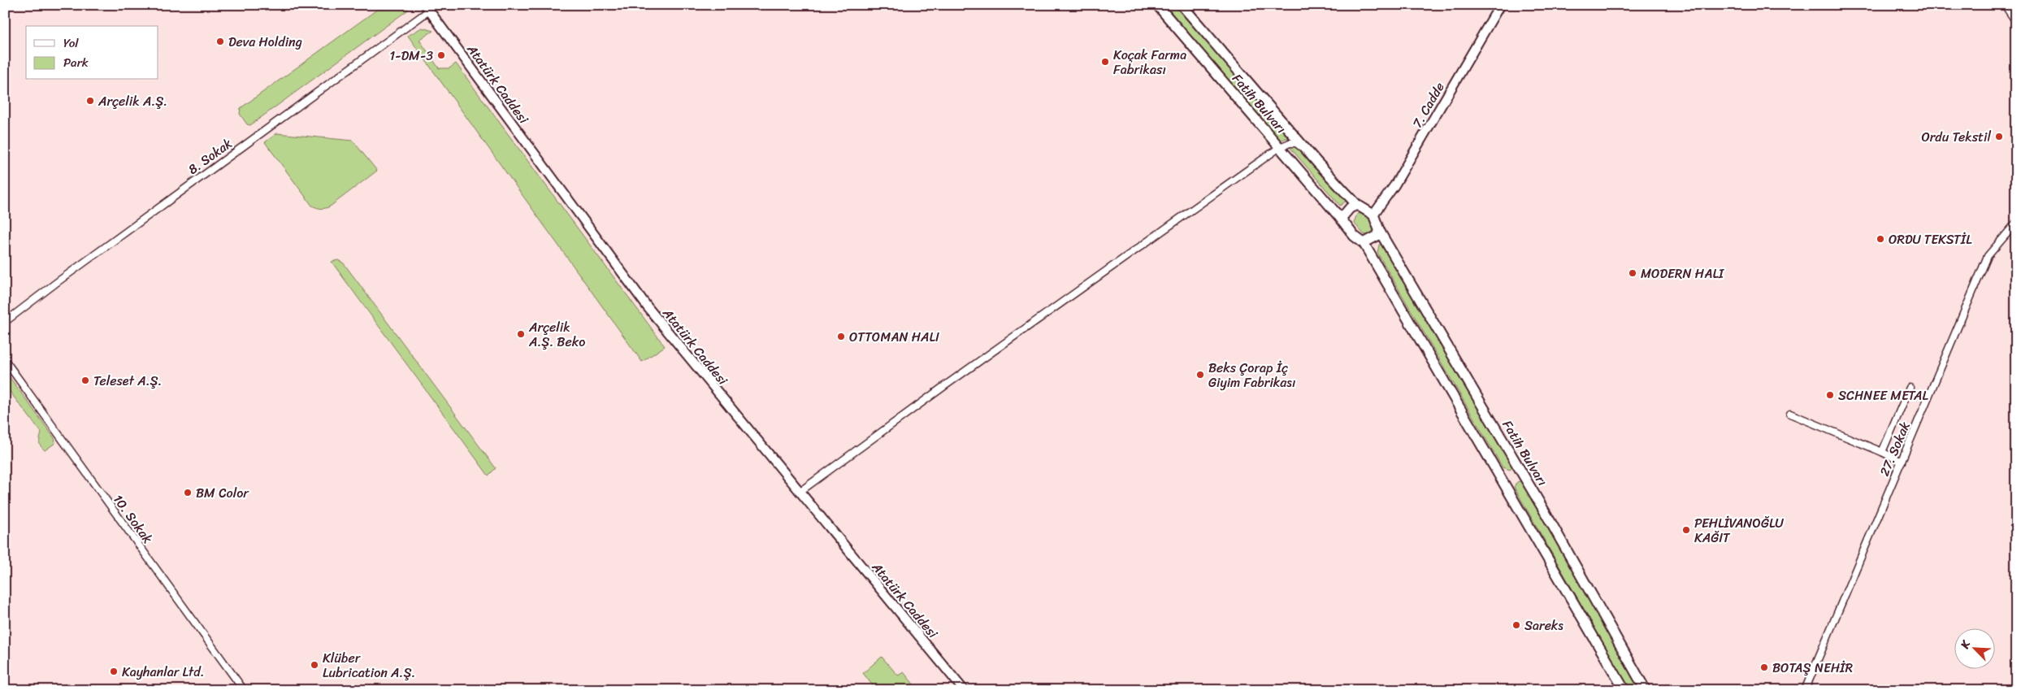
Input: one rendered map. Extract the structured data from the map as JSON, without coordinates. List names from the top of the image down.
{
  "streets": {
    "main road": ["Fatih Bulvarı"],
    "street": [
      "Atatürk Caddesi",
      "7. Cadde",
      "8. Sokak",
      "27. Sokak",
      "10. Sokak"
    ]
  },
  "crossings": [
    ["Atatürk Caddesi", "8. Sokak"],
    ["Fatih Bulvarı", "7. Cadde"]
  ],
  "places": [
    "Deva Holding",
    "1-DM-3",
    "Koçak Farma Fabrikası",
    "Arçelik A.Ş.",
    "Ordu Tekstil",
    "ORDU TEKSTİL",
    "MODERN HALI",
    "Arçelik A.Ş. Beko",
    "OTTOMAN HALI",
    "Beks Çorap İç Giyim Fabrikası",
    "Teleset A.Ş.",
    "SCHNEE METAL",
    "BM Color",
    "PEHLİVANOĞLU KAĞIT",
    "Sareks",
    "Klüber Lubrication A.Ş.",
    "BOTAŞ NEHİR",
    "Kayhanlar Ltd."
  ],
  "legend": ["Yol", "Park"],
  "north": "top left"
}
